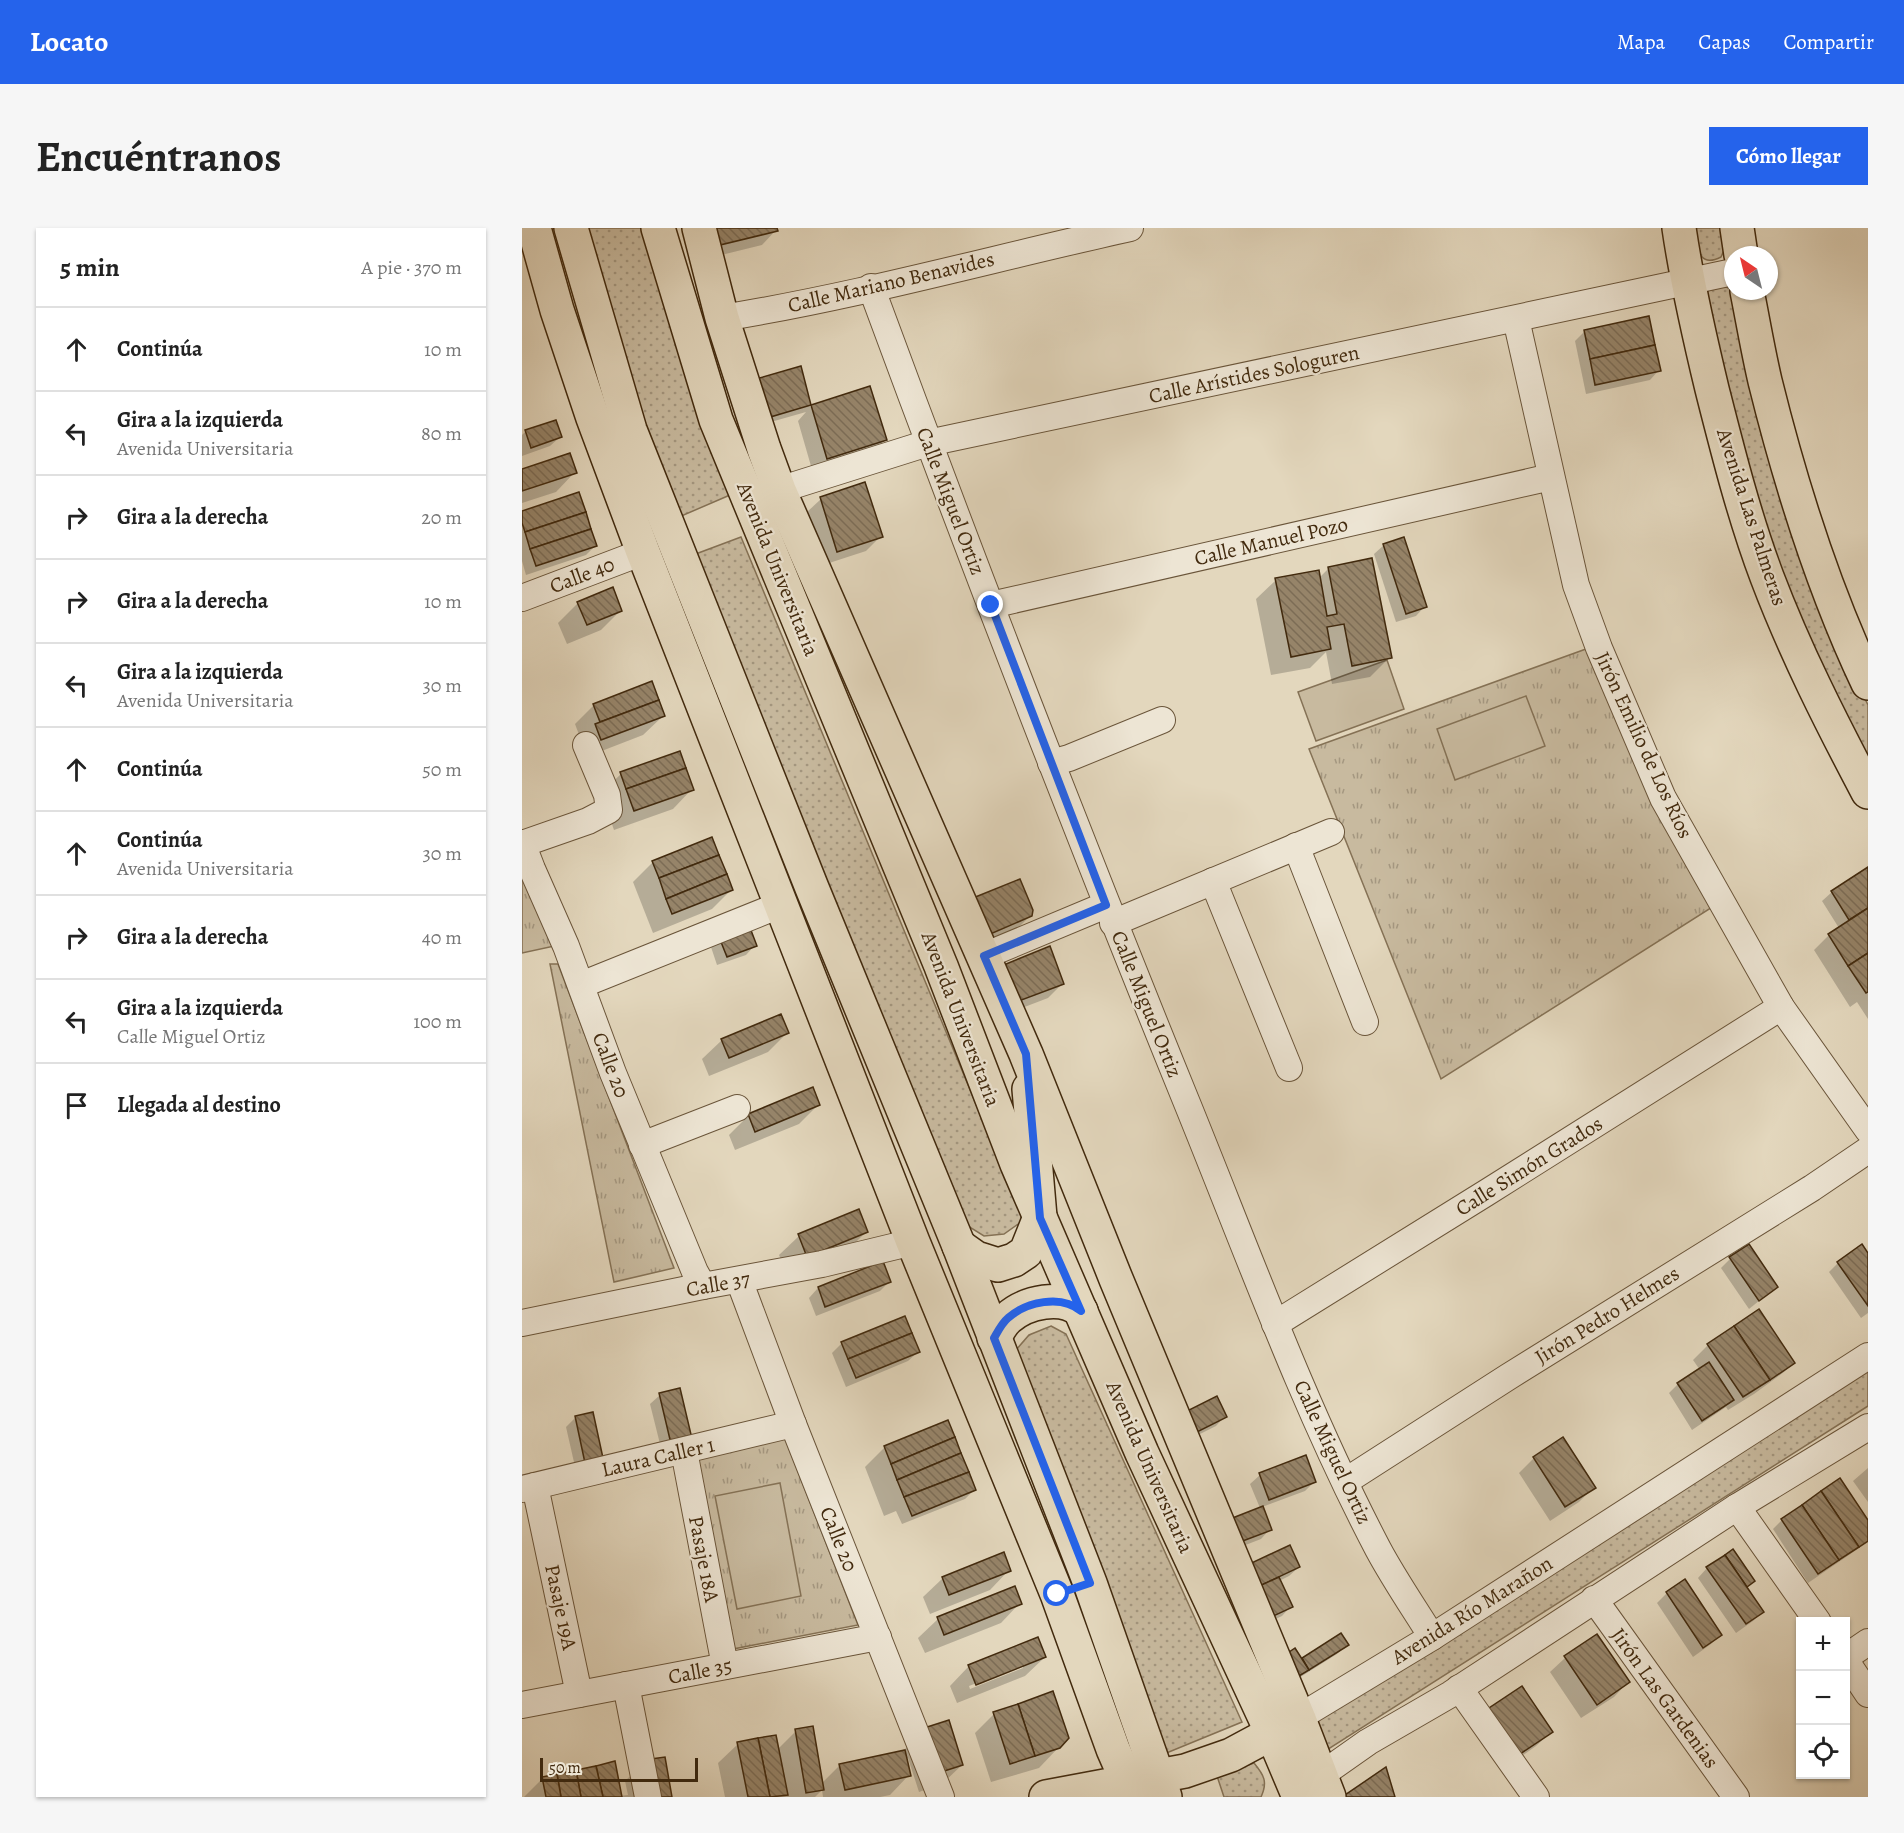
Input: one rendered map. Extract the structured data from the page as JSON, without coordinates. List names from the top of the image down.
{
  "streets": {
    "main road": ["Avenida Las Palmeras", "Avenida Universitaria", "Avenida Río Marañon"],
    "street": [
      "Calle Mariano Benavides",
      "Calle Arístides Sologuren",
      "Calle Miguel Ortiz",
      "Calle Manuel Pozo",
      "Calle 40",
      "Jirón Emilio de Los Ríos",
      "Calle 20",
      "Calle Simón Grados",
      "Calle 37",
      "Jirón Pedro Helmes",
      "Laura Caller 1",
      "Pasaje 18A",
      "Pasaje 19A",
      "Calle 35",
      "Jirón Las Gardenias"
    ]
  },
  "crossings": [
    ["Calle Mariano Benavides", "Calle Miguel Ortiz"],
    ["Calle Mariano Benavides", "Avenida Universitaria"],
    ["Calle Arístides Sologuren", "Calle Miguel Ortiz"],
    ["Calle Arístides Sologuren", "Avenida Las Palmeras"],
    ["Calle Arístides Sologuren", "Avenida Universitaria"],
    ["Calle Arístides Sologuren", "Jirón Emilio de Los Ríos"],
    ["Calle Miguel Ortiz", "Calle Manuel Pozo"],
    ["Calle Miguel Ortiz", "Calle Simón Grados"],
    ["Calle Miguel Ortiz", "Jirón Pedro Helmes"],
    ["Calle Miguel Ortiz", "Avenida Río Marañon"],
    ["Calle Manuel Pozo", "Jirón Emilio de Los Ríos"],
    ["Avenida Universitaria", "Avenida Río Marañon"],
    ["Jirón Emilio de Los Ríos", "Calle Simón Grados"],
    ["Calle 20", "Calle 37"],
    ["Calle 20", "Laura Caller 1"],
    ["Calle 20", "Calle 35"],
    ["Laura Caller 1", "Pasaje 18A"],
    ["Laura Caller 1", "Pasaje 19A"],
    ["Pasaje 18A", "Calle 35"],
    ["Pasaje 19A", "Calle 35"]
  ],
  "scale_bar": "50 m",
  "north": "top left",
  "page": {
    "header": "Locato",
    "nav": ["Mapa", "Capas", "Compartir"],
    "buttons": "Cómo llegar",
    "title": "Encuéntranos",
    "heading": ["5 min", "A pie · 370 m"],
    "list": [
      ["Continúa", "10 m"],
      ["Gira a la izquierda", "Avenida Universitaria", "80 m"],
      ["Gira a la derecha", "20 m"],
      ["Gira a la derecha", "10 m"],
      ["Gira a la izquierda", "Avenida Universitaria", "30 m"],
      ["Continúa", "50 m"],
      ["Continúa", "Avenida Universitaria", "30 m"],
      ["Gira a la derecha", "40 m"],
      ["Gira a la izquierda", "Calle Miguel Ortiz", "100 m"],
      "Llegada al destino"
    ],
    "map_buttons": ["+", "−"],
    "scale": "50 m"
  }
}
